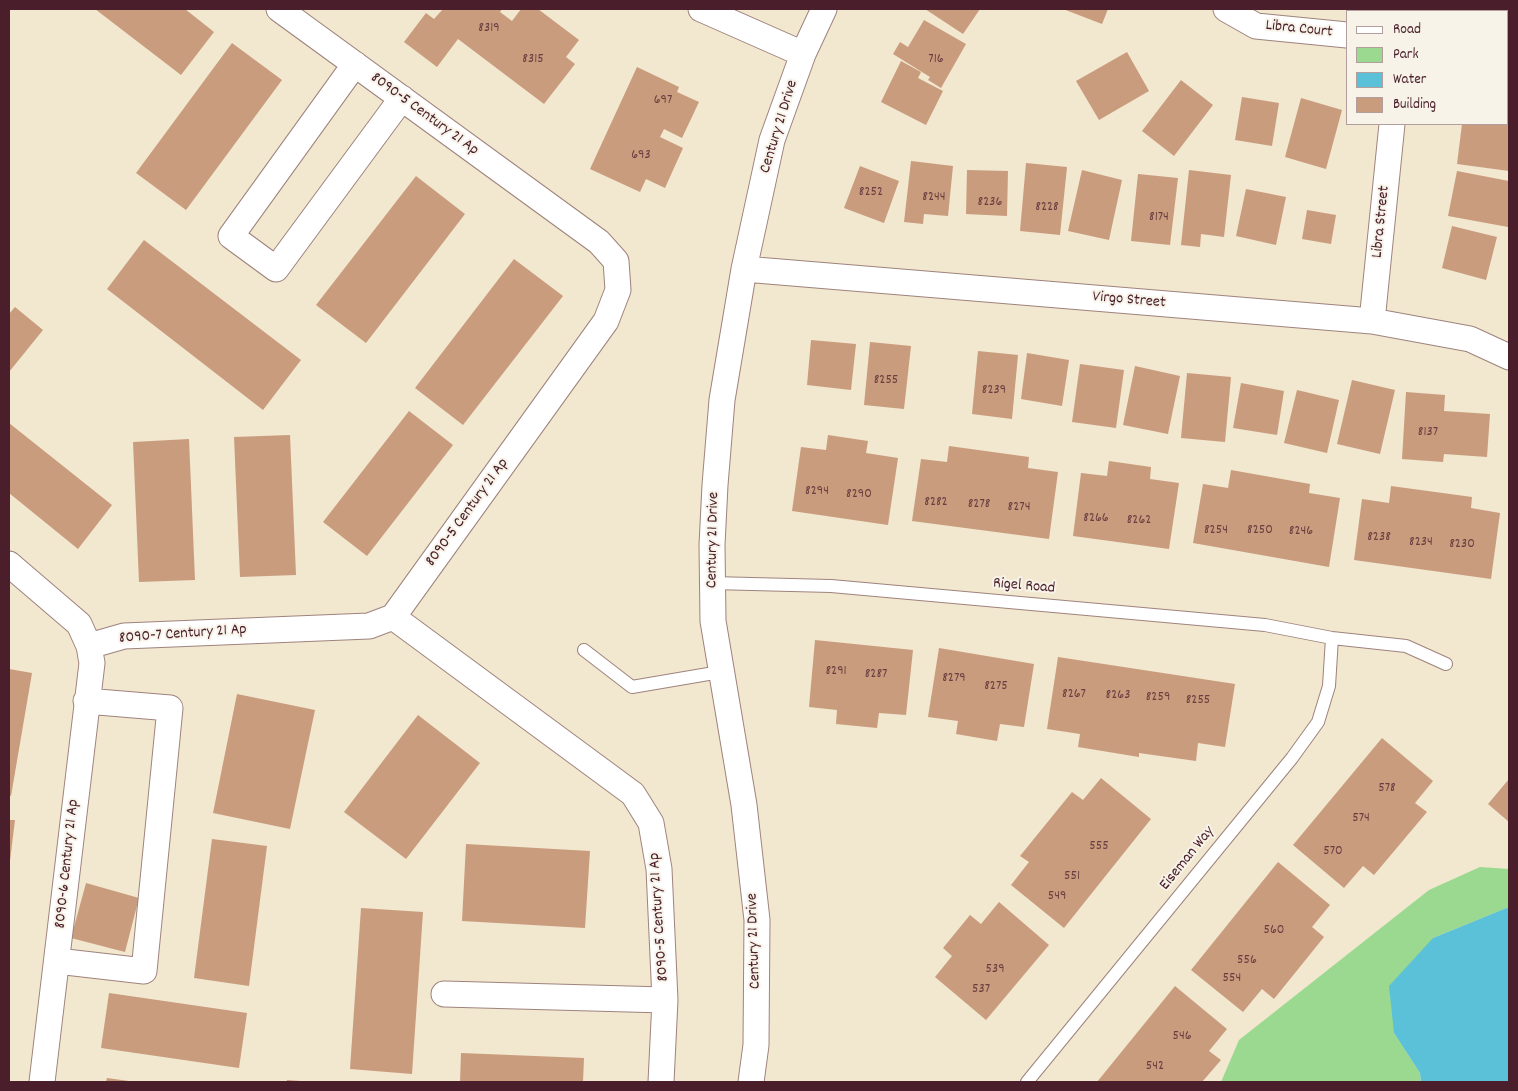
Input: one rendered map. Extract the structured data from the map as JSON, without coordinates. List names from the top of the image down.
{
  "streets": {
    "street": [
      "Libra Court",
      "8090-5 Century 21 Ap",
      "Century 21 Drive",
      "Libra Street",
      "Virgo Street",
      "8090-7 Century 21 Ap",
      "8090-6 Century 21 Ap"
    ],
    "lane": ["Rigel Road", "Eiseman Way"]
  },
  "crossings": [
    ["8090-5 Century 21 Ap", "8090-7 Century 21 Ap"],
    ["Century 21 Drive", "Virgo Street"],
    ["Century 21 Drive", "Rigel Road"],
    ["Libra Street", "Virgo Street"],
    ["Rigel Road", "Eiseman Way"],
    ["8090-7 Century 21 Ap", "8090-6 Century 21 Ap"]
  ],
  "house_numbers": [
    "8319",
    "8315",
    "716",
    "697",
    "693",
    "8252",
    "8244",
    "8236",
    "8228",
    "8174",
    "8255",
    "8239",
    "8137",
    "8294",
    "8290",
    "8282",
    "8278",
    "8274",
    "8266",
    "8262",
    "8254",
    "8250",
    "8246",
    "8238",
    "8234",
    "8230",
    "8291",
    "8287",
    "8279",
    "8275",
    "8267",
    "8263",
    "8259",
    "8255",
    "578",
    "574",
    "555",
    "570",
    "551",
    "549",
    "560",
    "556",
    "539",
    "554",
    "537",
    "546",
    "542"
  ],
  "legend": [
    "Road",
    "Park",
    "Water",
    "Building"
  ]
}
